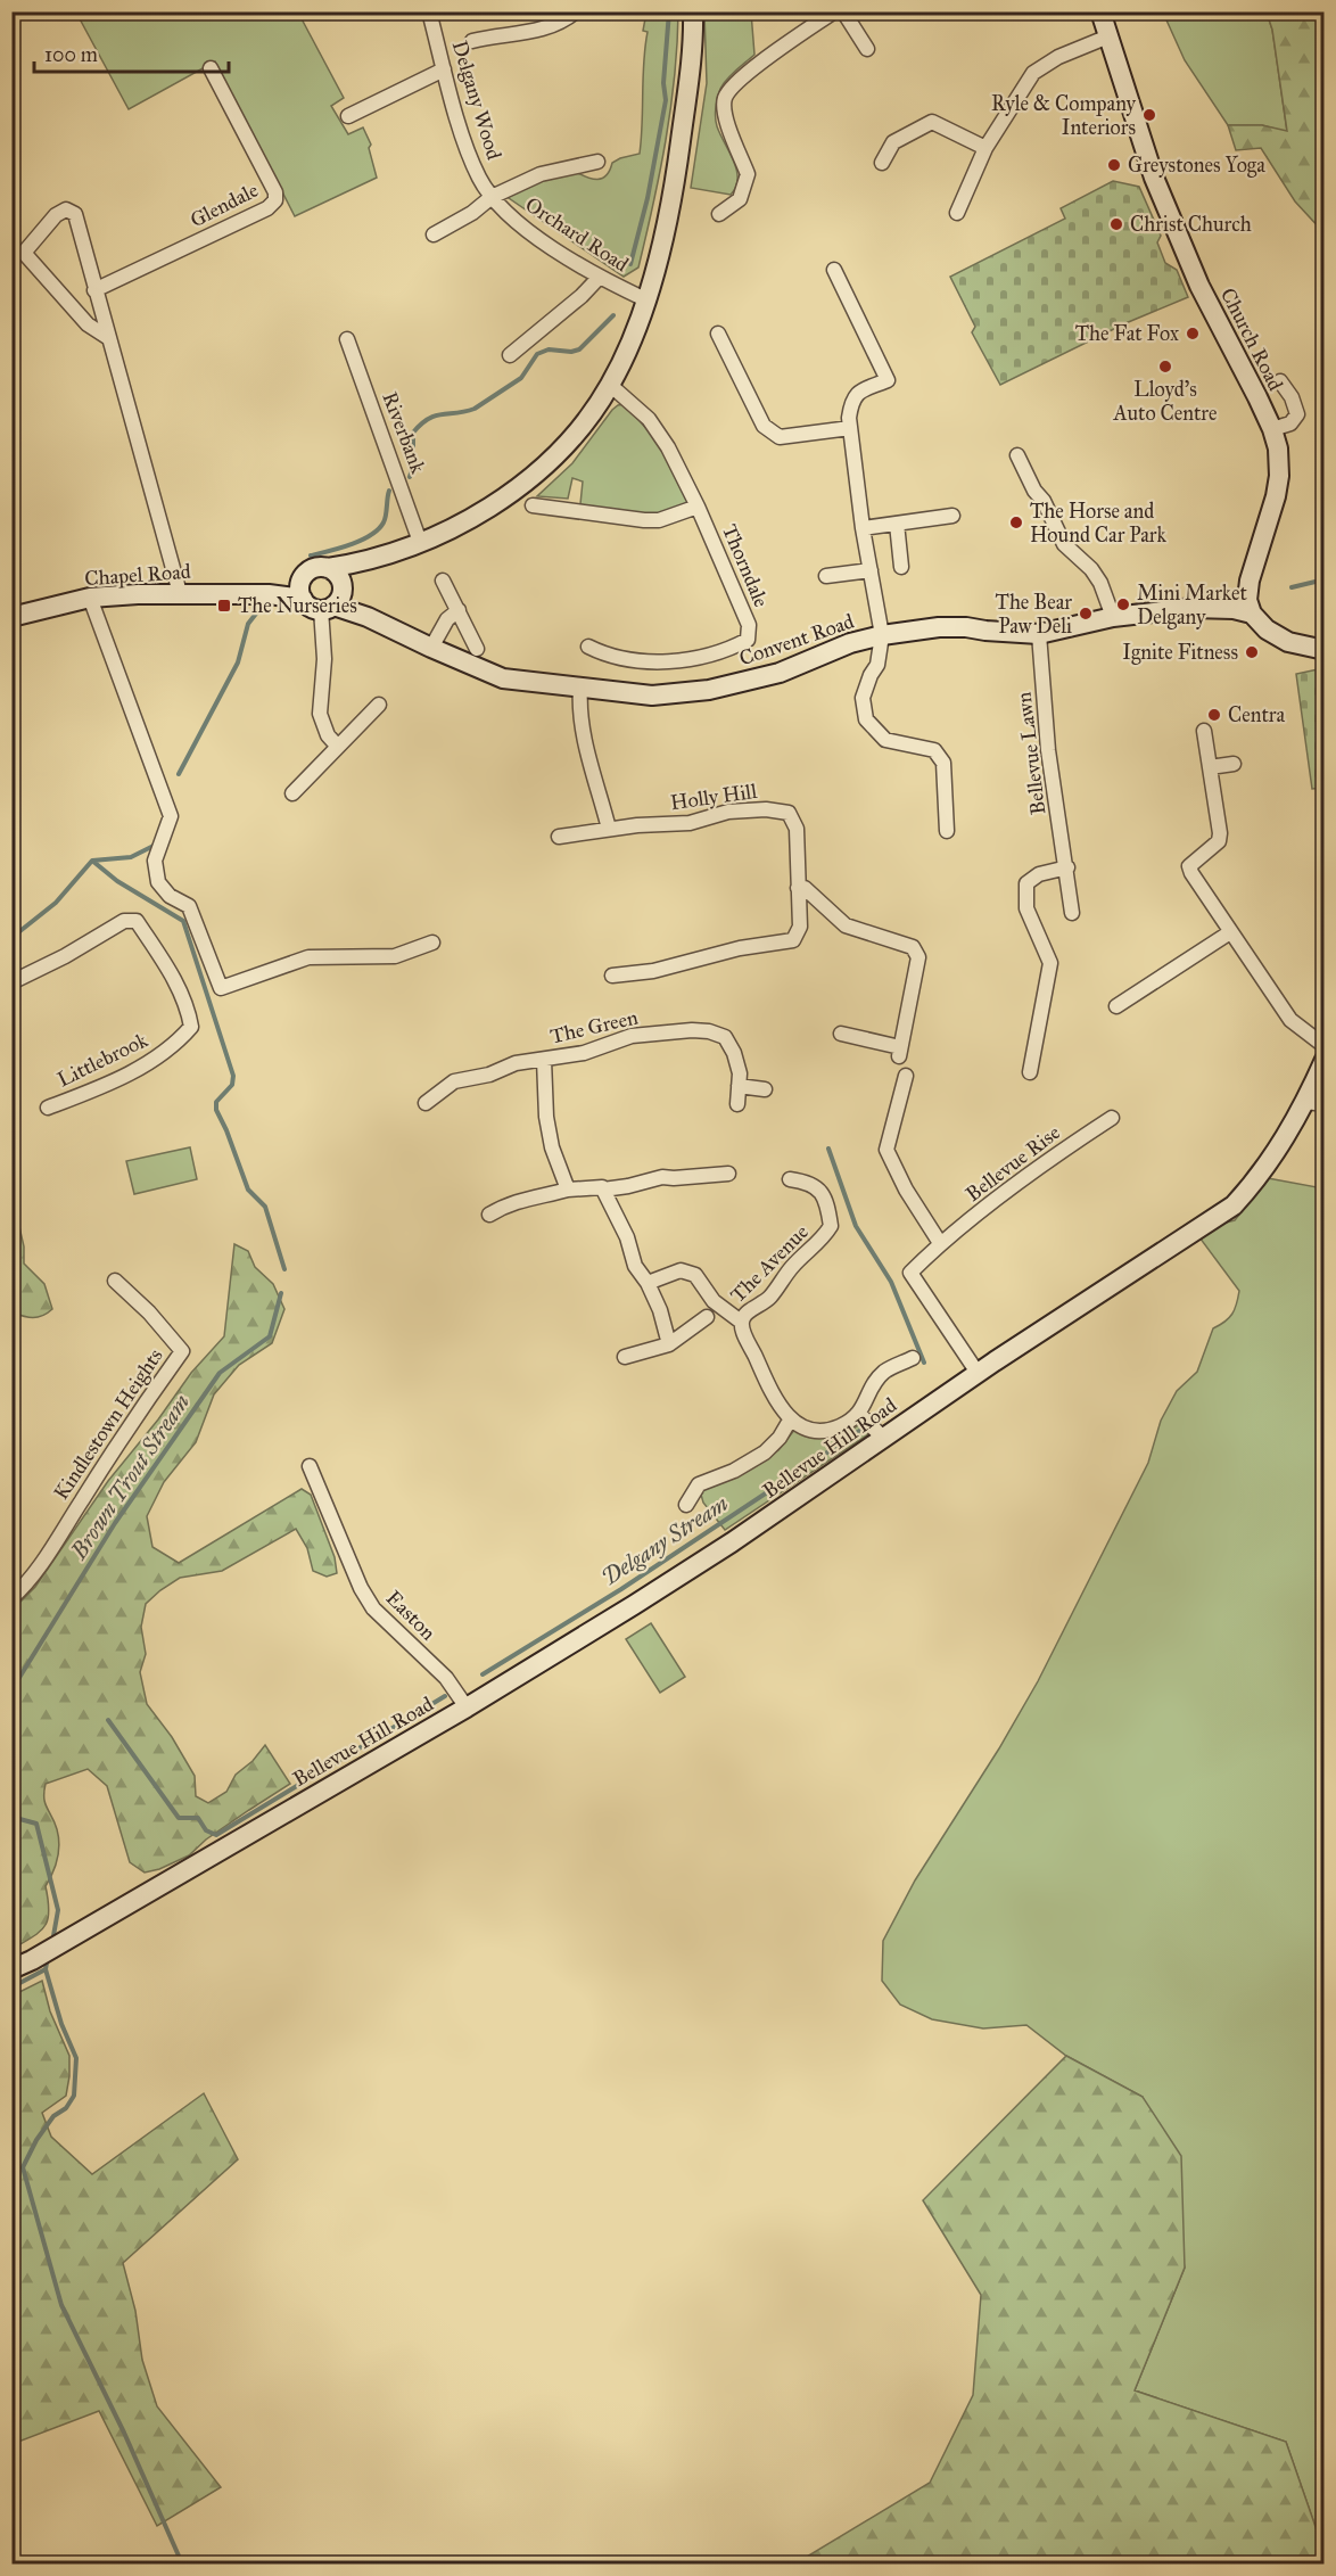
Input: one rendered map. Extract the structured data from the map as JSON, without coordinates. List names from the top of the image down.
{
  "streets": {
    "street": [
      "Delgany Wood",
      "Glendale",
      "Orchard Road",
      "Church Road",
      "Riverbank",
      "Thorndale",
      "Chapel Road",
      "Convent Road",
      "Bellevue Lawn",
      "Holly Hill",
      "The Green",
      "Littlebrook",
      "Bellevue Rise",
      "The Avenue",
      "Kindlestown Heights",
      "Bellevue Hill Road",
      "Easton"
    ]
  },
  "crossings": [
    ["Delgany Wood", "Orchard Road"],
    ["Church Road", "Convent Road"],
    ["Chapel Road", "Convent Road"],
    ["Convent Road", "Bellevue Lawn"],
    ["Bellevue Rise", "Bellevue Hill Road"],
    ["Bellevue Hill Road", "Easton"]
  ],
  "water": ["Brown Trout Stream", "Delgany Stream"],
  "places": {
    "other": [
      "Ryle & Company Interiors",
      "Greystones Yoga",
      "Christ Church",
      "The Fat Fox",
      "Lloyd's Auto Centre",
      "The Horse and Hound Car Park",
      "Mini Market Delgany",
      "The Bear Paw Deli",
      "Ignite Fitness",
      "Centra"
    ],
    "transit": ["The Nurseries"]
  },
  "scale_bar": "100 m"
}
